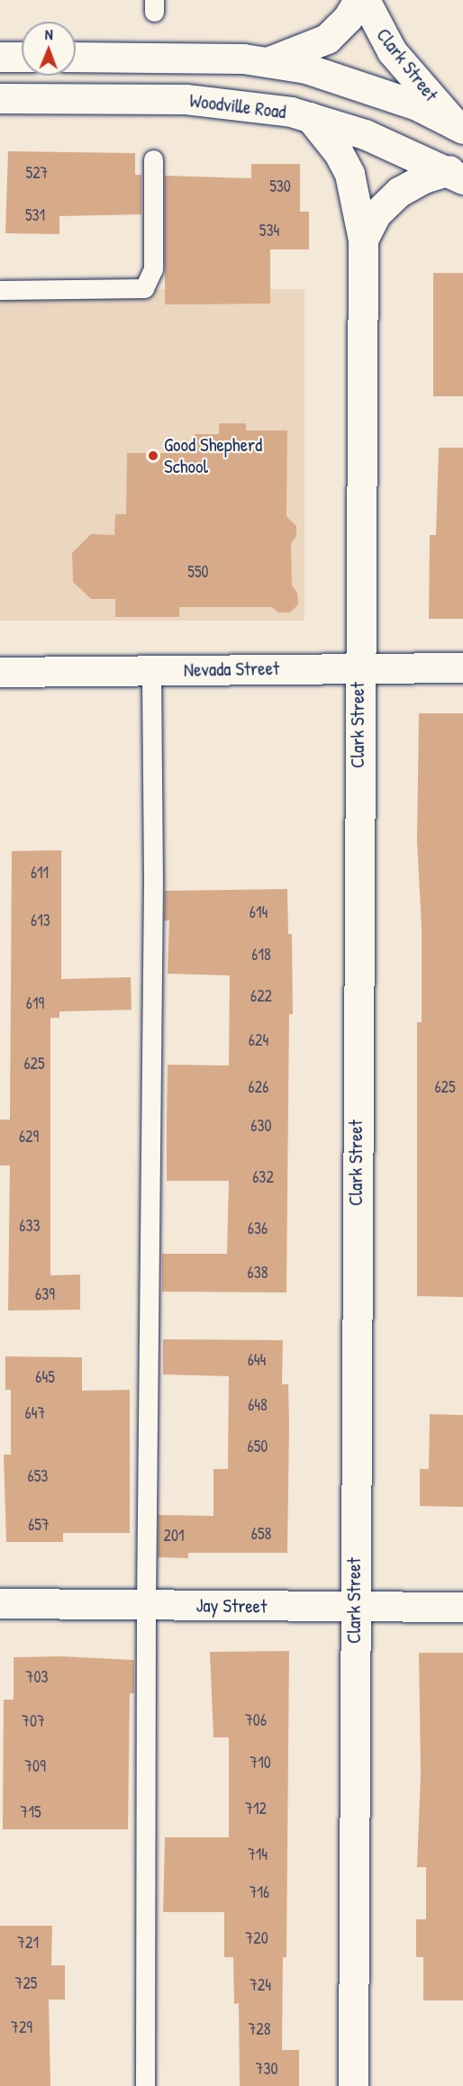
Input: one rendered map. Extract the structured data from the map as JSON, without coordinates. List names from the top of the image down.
{
  "streets": {
    "street": [
      "Clark Street",
      "Woodville Road",
      "Nevada Street",
      "Jay Street"
    ]
  },
  "crossings": [
    ["Clark Street", "Woodville Road"],
    ["Clark Street", "Nevada Street"],
    ["Clark Street", "Jay Street"]
  ],
  "places": ["Good Shepherd School"],
  "house_numbers": [
    "527",
    "530",
    "531",
    "534",
    "550",
    "611",
    "614",
    "613",
    "618",
    "622",
    "619",
    "624",
    "625",
    "626",
    "625",
    "630",
    "629",
    "632",
    "633",
    "636",
    "638",
    "639",
    "644",
    "645",
    "648",
    "647",
    "650",
    "653",
    "657",
    "658",
    "201",
    "703",
    "706",
    "707",
    "710",
    "709",
    "712",
    "715",
    "714",
    "716",
    "720",
    "721",
    "725",
    "724",
    "729",
    "728",
    "730"
  ],
  "north": "top"
}
